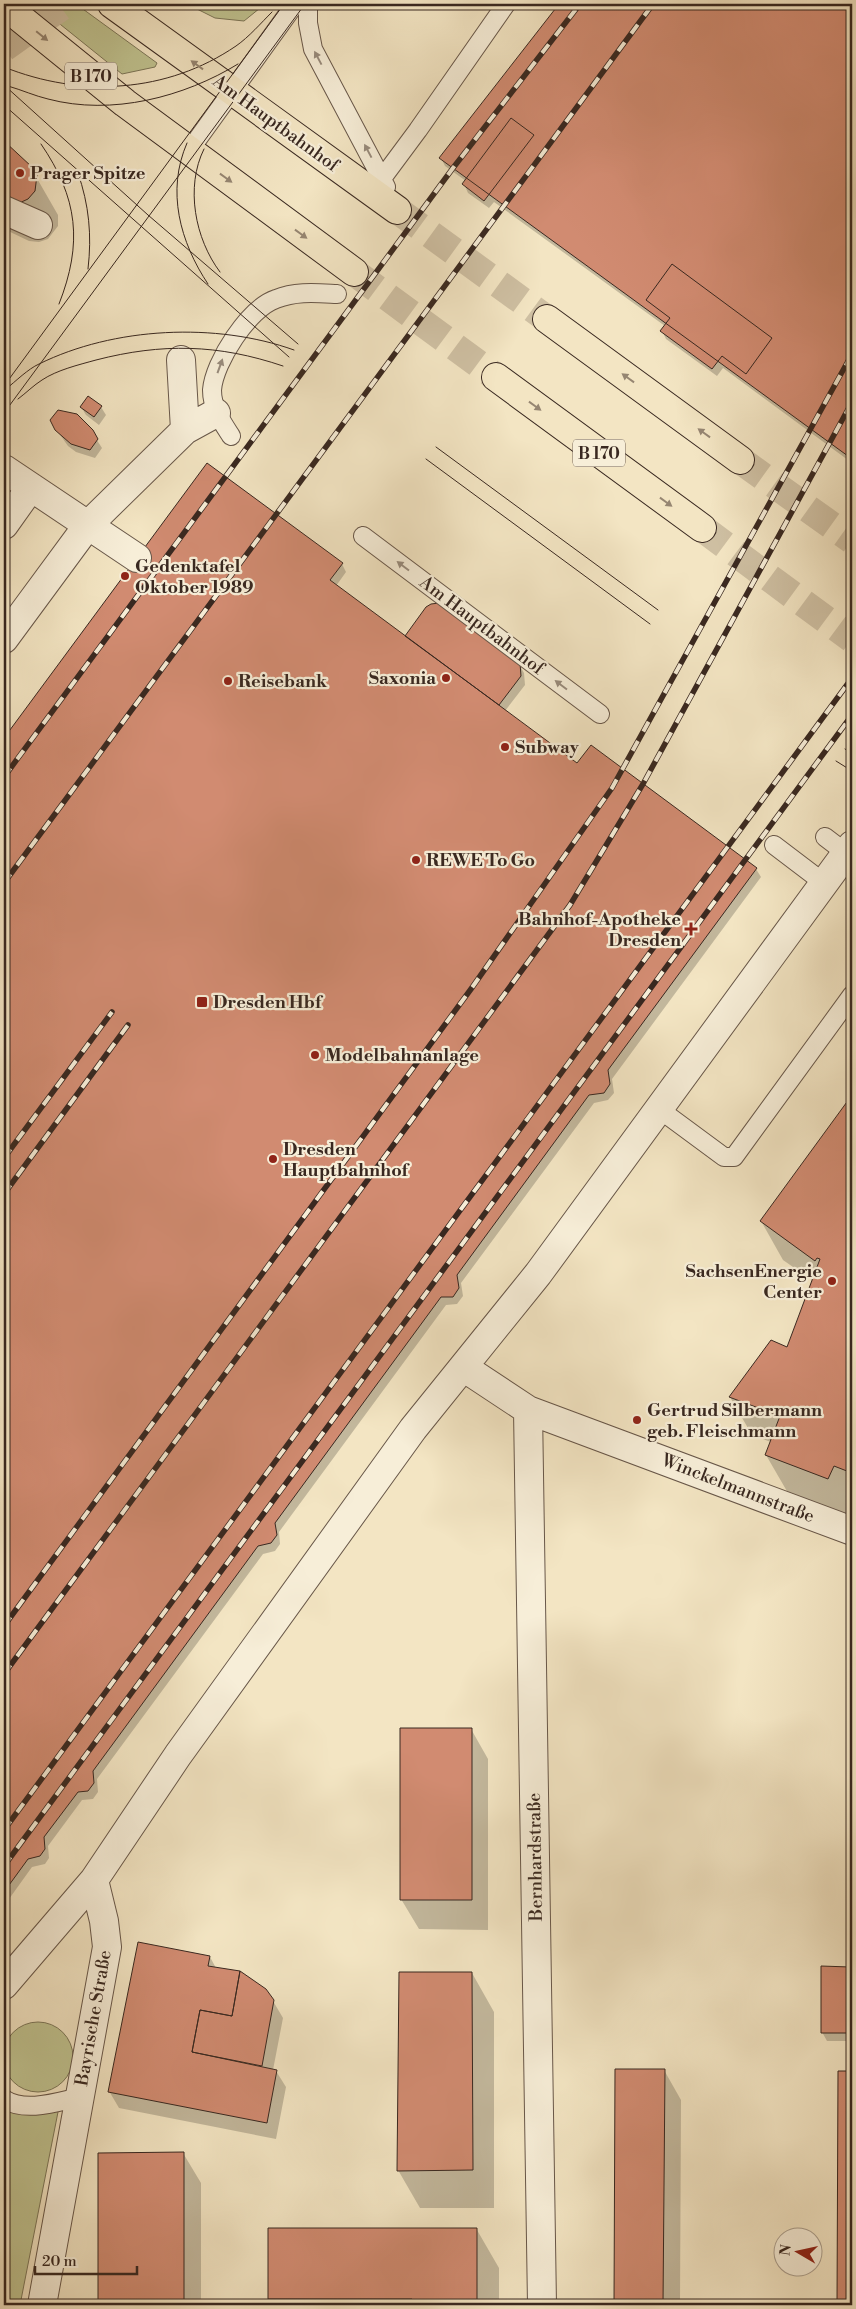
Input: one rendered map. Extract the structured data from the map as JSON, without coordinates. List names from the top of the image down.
{
  "streets": {
    "main road": ["B 170", "Am Hauptbahnhof"],
    "street": ["Winckelmannstraße", "Bernhardstraße", "Bayrische Straße"]
  },
  "crossings": [
    ["Winckelmannstraße", "Bernhardstraße"]
  ],
  "places": {
    "other": [
      "Prager Spitze",
      "Gedenktafel Oktober 1989",
      "Saxonia",
      "Reisebank",
      "Subway",
      "REWE To Go",
      "Modelbahnanlage",
      "Dresden Hauptbahnhof",
      "SachsenEnergie Center",
      "Gertrud Silbermann geb. Fleischmann"
    ],
    "health": ["Bahnhof-Apotheke Dresden"],
    "transit": ["Dresden Hbf"]
  },
  "scale_bar": "20 m",
  "north": "left"
}
